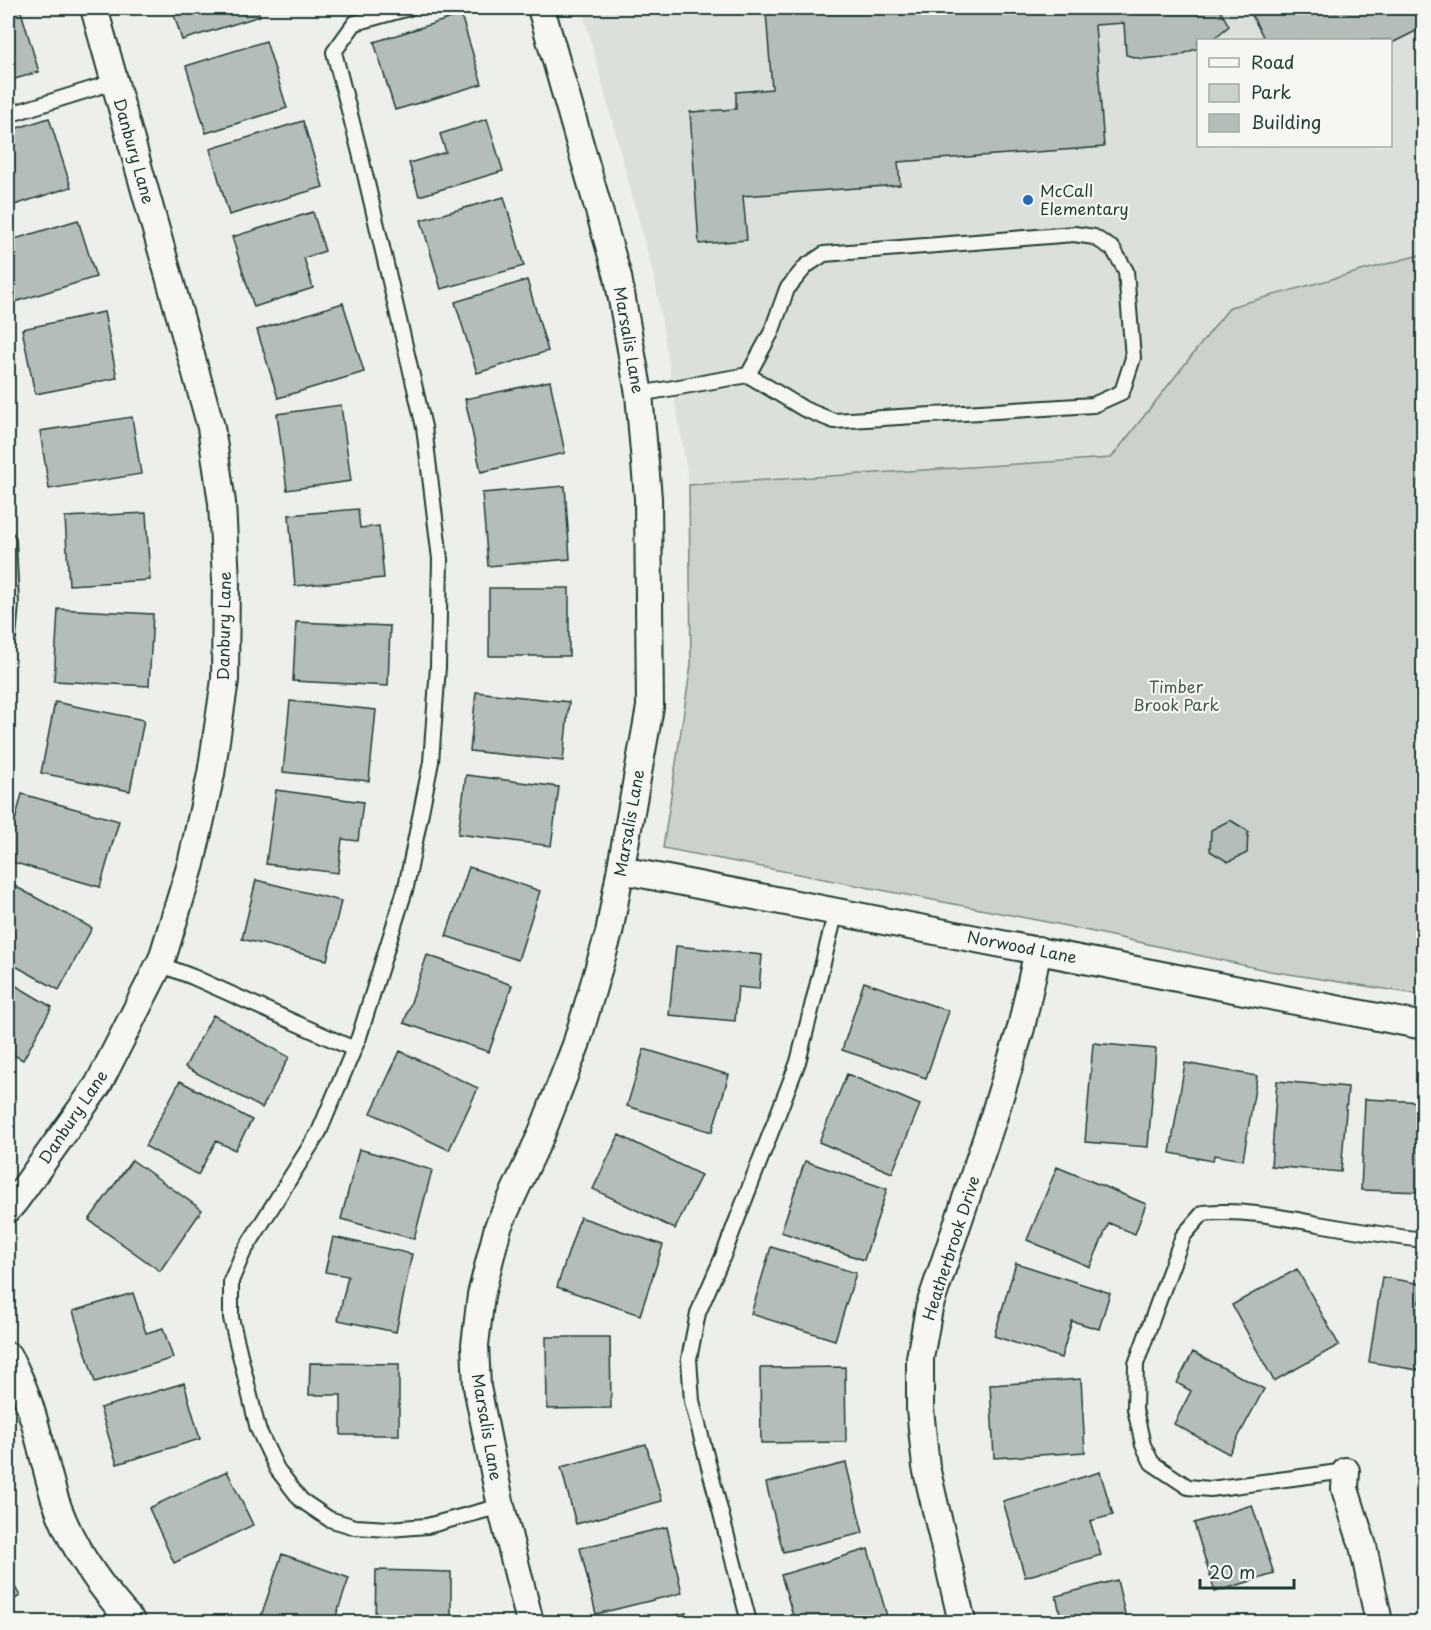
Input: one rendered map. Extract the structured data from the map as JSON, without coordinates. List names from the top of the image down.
{
  "streets": {
    "street": [
      "Danbury Lane",
      "Marsalis Lane",
      "Norwood Lane",
      "Heatherbrook Drive"
    ]
  },
  "crossings": [
    ["Marsalis Lane", "Norwood Lane"],
    ["Norwood Lane", "Heatherbrook Drive"]
  ],
  "parks": ["Timber Brook Park"],
  "places": ["McCall Elementary"],
  "legend": ["Road", "Park", "Building"],
  "scale_bar": "20 m"
}
